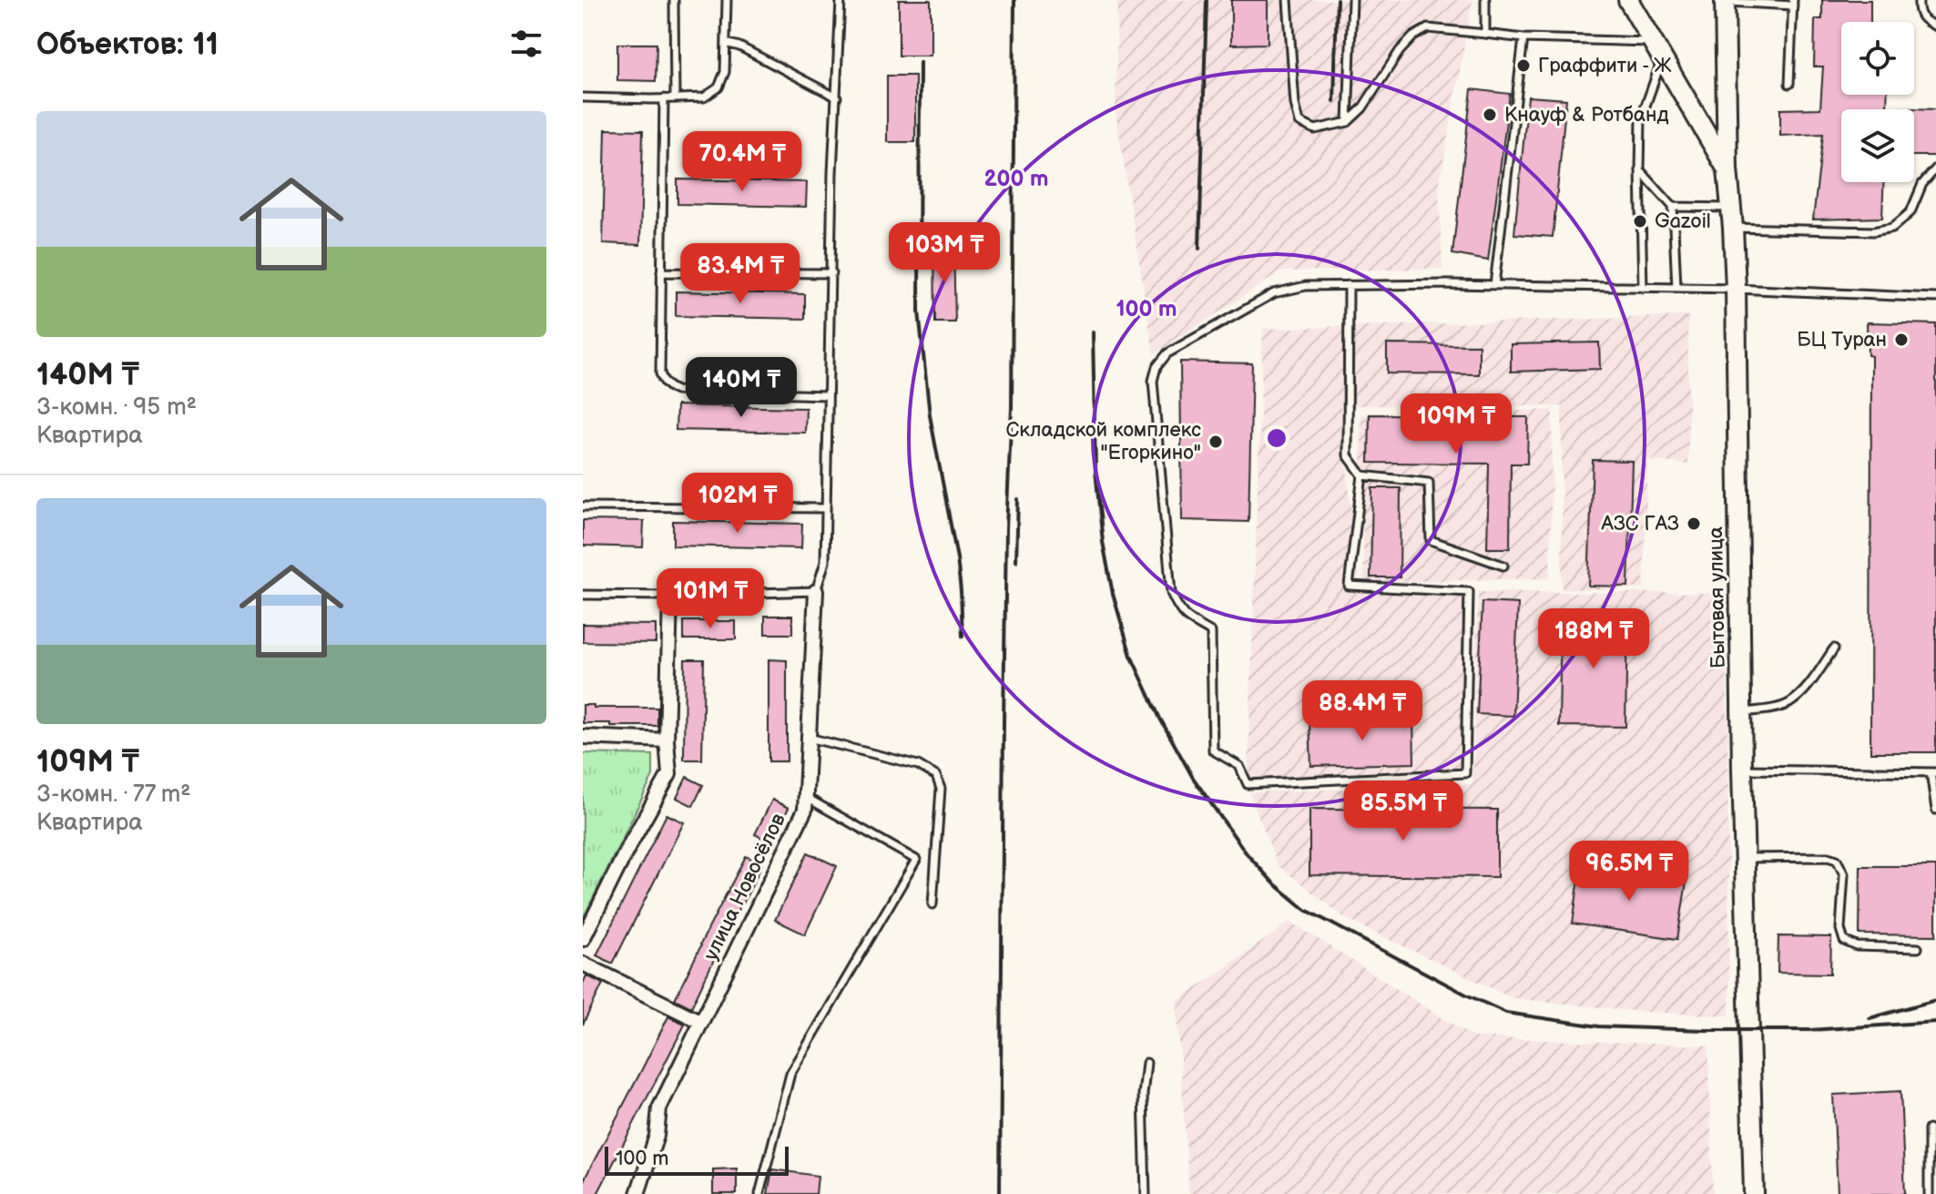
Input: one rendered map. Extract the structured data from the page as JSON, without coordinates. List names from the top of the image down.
{
  "streets": {
    "main road": ["Бытовая улица"],
    "street": ["улица Новосёлов"]
  },
  "places": [
    "Граффити - Ж",
    "Кнауф & Ротбанд",
    "Gazoil",
    "БЦ Туран",
    "Складской комплекс \"Егоркино\"",
    "АЗС ГАЗ"
  ],
  "scale_bar": "100 m",
  "page": {
    "heading": "Объектов: 11",
    "list": [
      {
        "name": "140M ₸",
        "note": "3-комн. · 95 m² · Квартира"
      },
      {
        "name": "109M ₸",
        "note": "3-комн. · 77 m² · Квартира"
      }
    ],
    "price": [
      "70.4M ₸",
      "103M ₸",
      "83.4M ₸",
      "140M ₸",
      "109M ₸",
      "102M ₸",
      "101M ₸",
      "188M ₸",
      "88.4M ₸",
      "85.5M ₸",
      "96.5M ₸"
    ],
    "scale": "100 m"
  },
  "rings": ["200 m", "100 m"]
}
